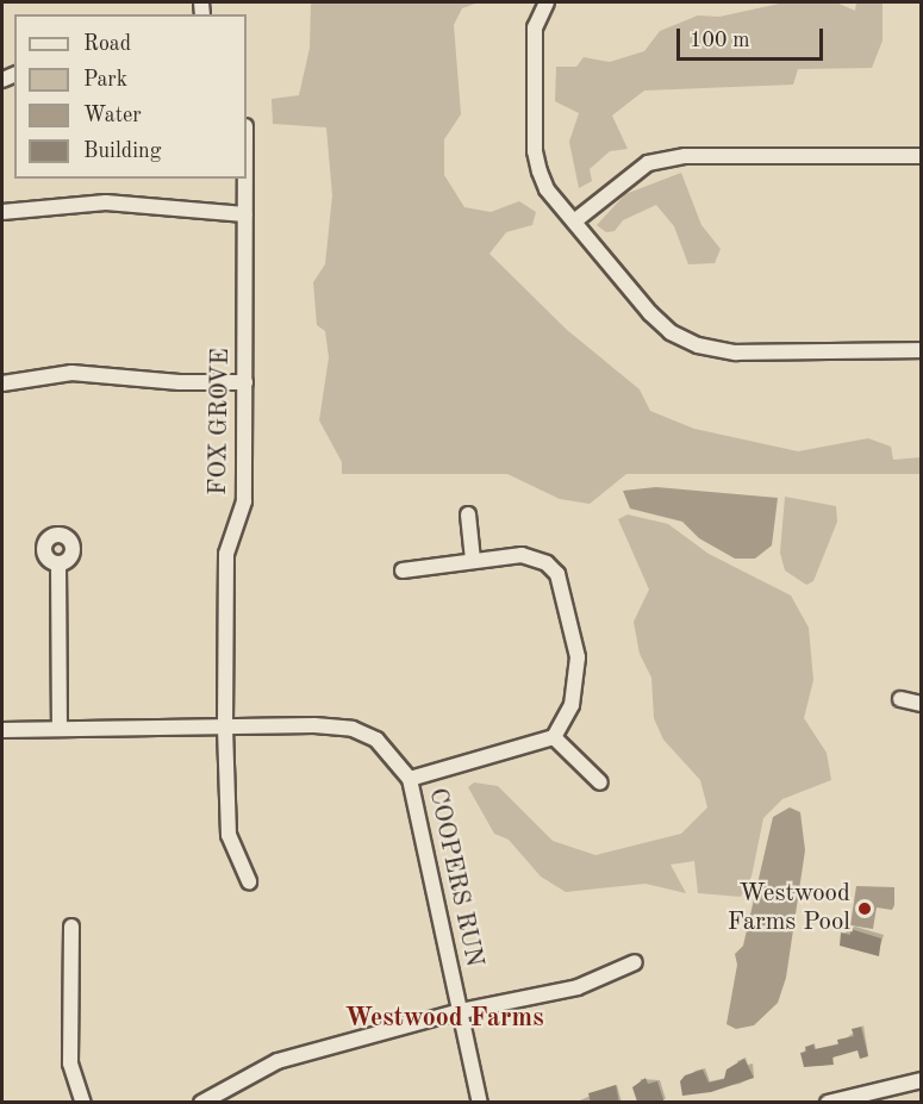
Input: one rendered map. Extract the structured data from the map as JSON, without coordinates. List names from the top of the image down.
{
  "streets": {
    "street": ["FOX GROVE", "COOPERS RUN"]
  },
  "crossings": [
    ["FOX GROVE", "COOPERS RUN"]
  ],
  "districts": ["Westwood Farms"],
  "places": ["Westwood Farms Pool"],
  "legend": [
    "Road",
    "Park",
    "Water",
    "Building"
  ],
  "scale_bar": "100 m"
}
